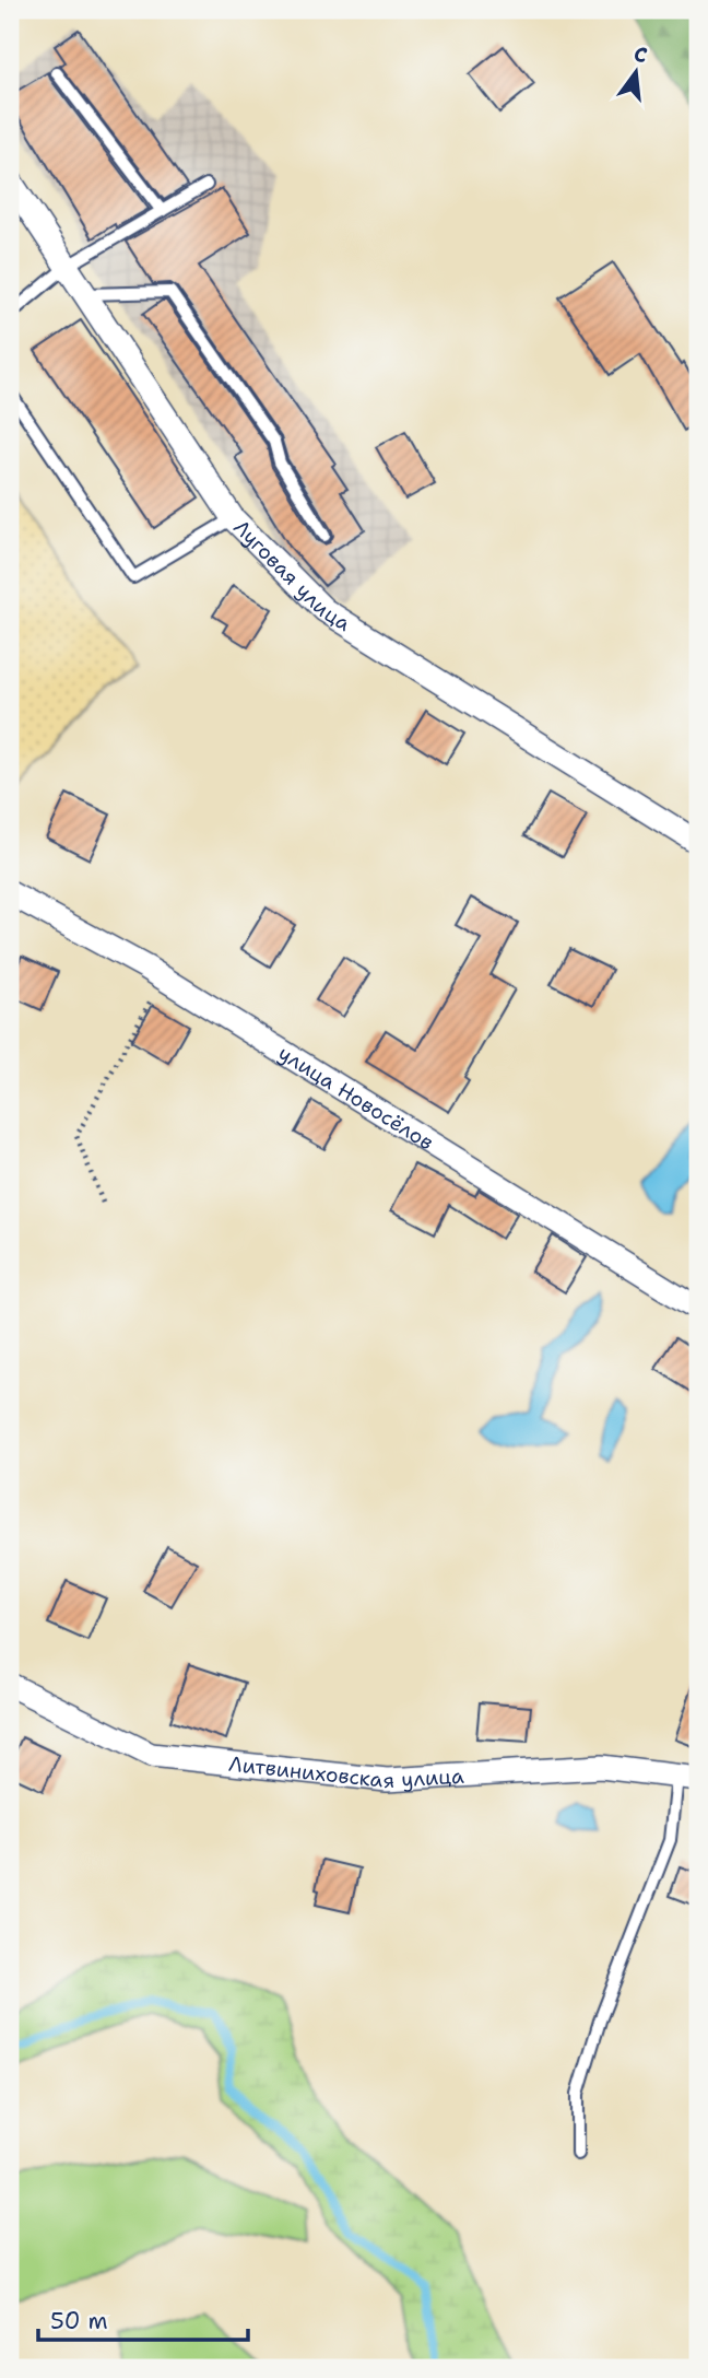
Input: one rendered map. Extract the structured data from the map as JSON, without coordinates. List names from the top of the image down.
{
  "streets": {
    "street": ["Луговая улица", "улица Новосёлов", "Литвиниховская улица"]
  },
  "scale_bar": "50 m",
  "north": "top"
}
